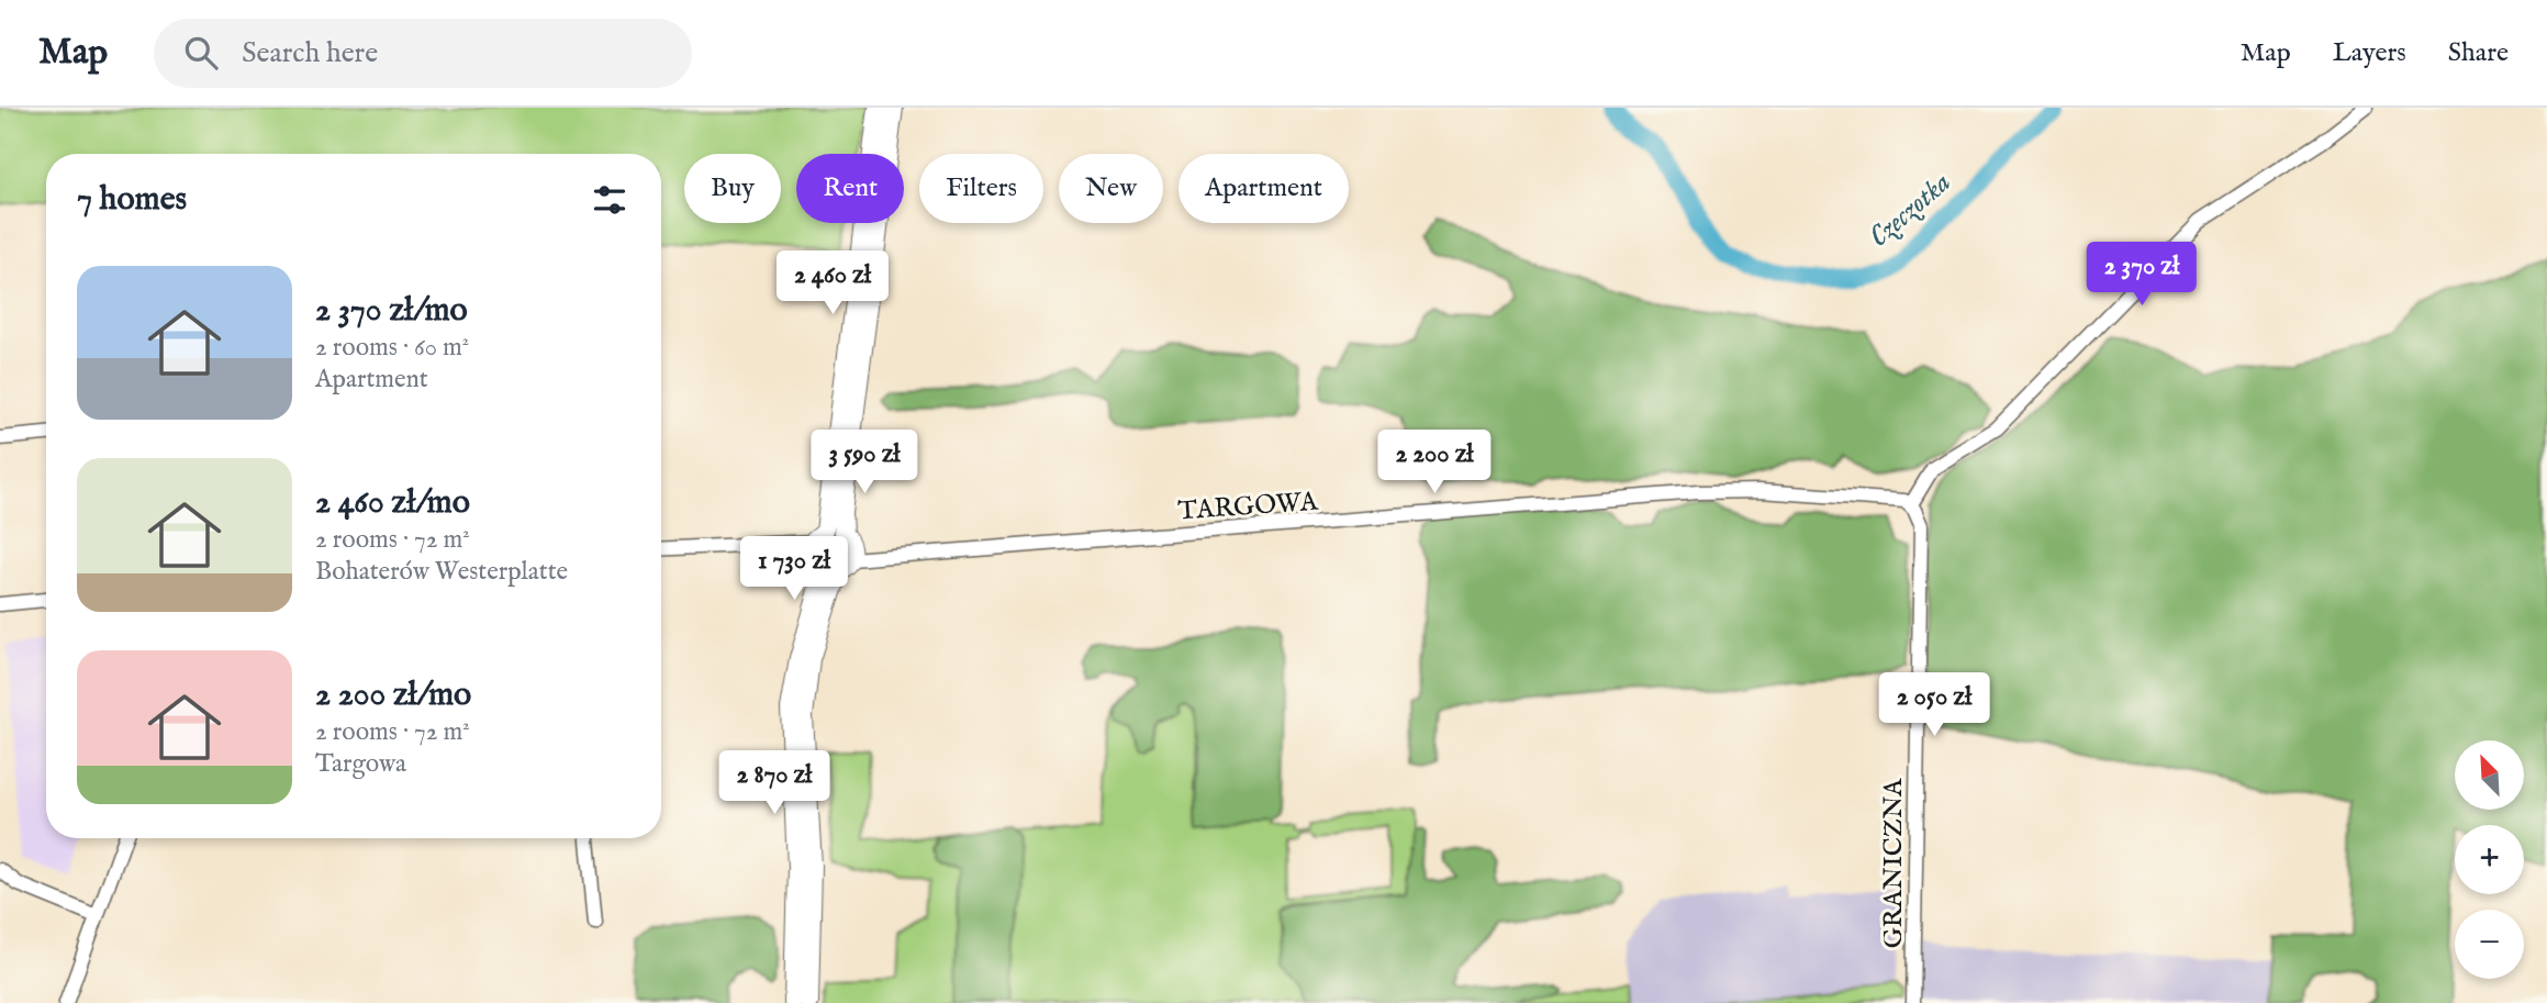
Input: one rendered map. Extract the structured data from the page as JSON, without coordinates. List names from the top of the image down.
{
  "streets": {
    "street": ["TARGOWA", "GRANICZNA"]
  },
  "crossings": [
    ["TARGOWA", "GRANICZNA"]
  ],
  "water": ["Czeczotka"],
  "north": "top left",
  "page": {
    "header": "Map",
    "search": "Search here",
    "nav": ["Map", "Layers", "Share"],
    "chip": [
      "Buy",
      "Rent",
      "Filters",
      "New",
      "Apartment"
    ],
    "heading": "7 homes",
    "price": [
      "2 370 zł",
      "2 460 zł",
      "3 590 zł",
      "2 200 zł",
      "1 730 zł",
      "2 050 zł",
      "2 870 zł"
    ],
    "list": [
      {
        "name": "2 370 zł/mo",
        "note": "2 rooms · 60 m² · Apartment"
      },
      {
        "name": "2 460 zł/mo",
        "note": "2 rooms · 72 m² · Bohaterów Westerplatte"
      },
      {
        "name": "2 200 zł/mo",
        "note": "2 rooms · 72 m² · Targowa"
      }
    ],
    "map_buttons": ["+", "−"]
  }
}
